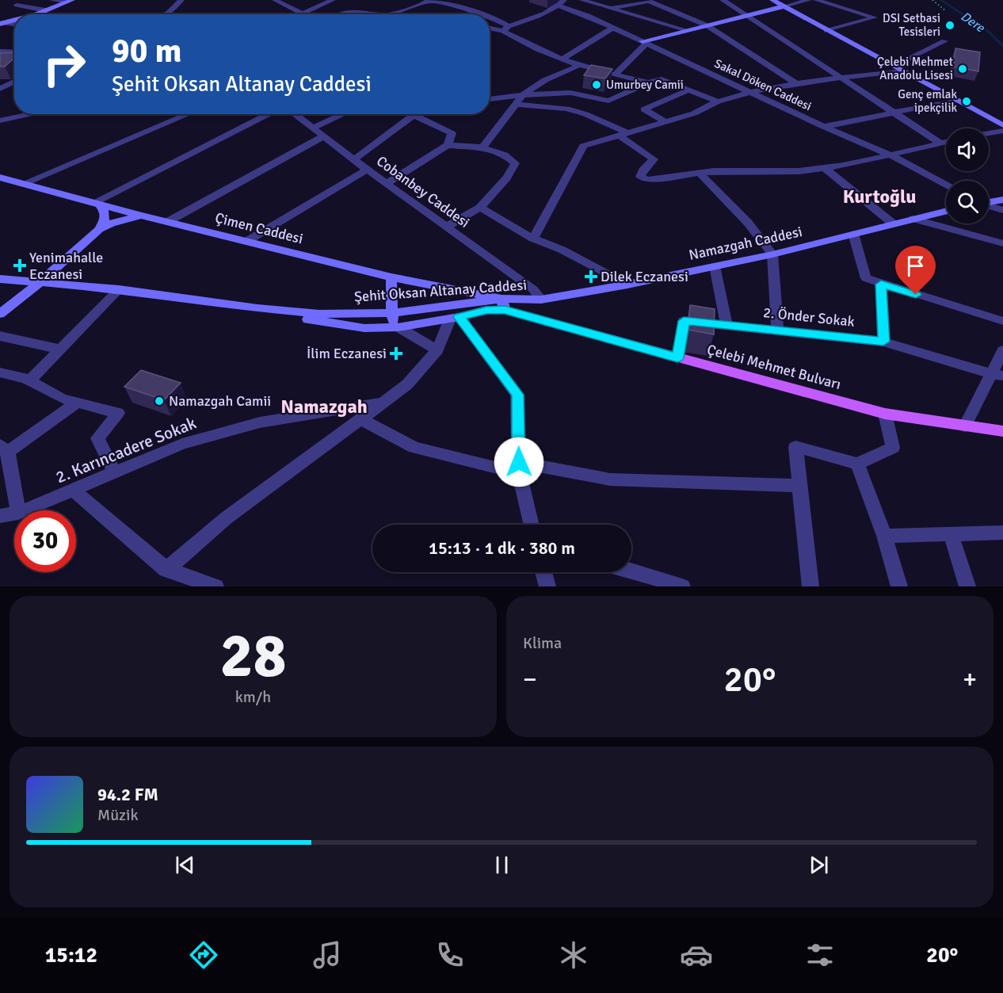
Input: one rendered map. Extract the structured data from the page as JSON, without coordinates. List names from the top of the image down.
{
  "streets": {
    "main road": [
      "Çimen Caddesi",
      "Namazgah Caddesi",
      "Şehit Oksan Altanay Caddesi",
      "Çelebi Mehmet Bulvarı"
    ],
    "street": [
      "Sakal Döken Caddesi",
      "Cobanbey Caddesi",
      "2. Önder Sokak",
      "2. Karıncadere Sokak"
    ]
  },
  "crossings": [
    ["Cobanbey Caddesi", "Namazgah Caddesi"],
    ["Cobanbey Caddesi", "Şehit Oksan Altanay Caddesi"],
    ["Çimen Caddesi", "Şehit Oksan Altanay Caddesi"],
    ["Namazgah Caddesi", "Şehit Oksan Altanay Caddesi"],
    ["Şehit Oksan Altanay Caddesi", "Çelebi Mehmet Bulvarı"],
    ["Şehit Oksan Altanay Caddesi", "2. Karıncadere Sokak"],
    ["2. Önder Sokak", "Çelebi Mehmet Bulvarı"]
  ],
  "districts": ["Kurtoğlu", "Namazgah"],
  "water": ["Dere"],
  "places": {
    "other": [
      "DSI Setbasi Tesisleri",
      "Çelebi Mehmet Anadolu Lisesi",
      "Umurbey Camii",
      "Genç emlak ipekçilik",
      "Namazgah Camii"
    ],
    "health": ["Yenimahalle Eczanesi", "Dilek Eczanesi", "İlim Eczanesi"]
  },
  "page": {
    "turn": ["90 m", "Şehit Oksan Altanay Caddesi"],
    "limit": "30",
    "trip": "15:13 · 1 dk · 380 m",
    "tile": [
      ["28", "km/h"],
      "Klima"
    ],
    "heat": ["−", "20°", "+"],
    "song": ["94.2 FM", "Müzik"],
    "tabs": ["15:12", "20°"]
  }
}
